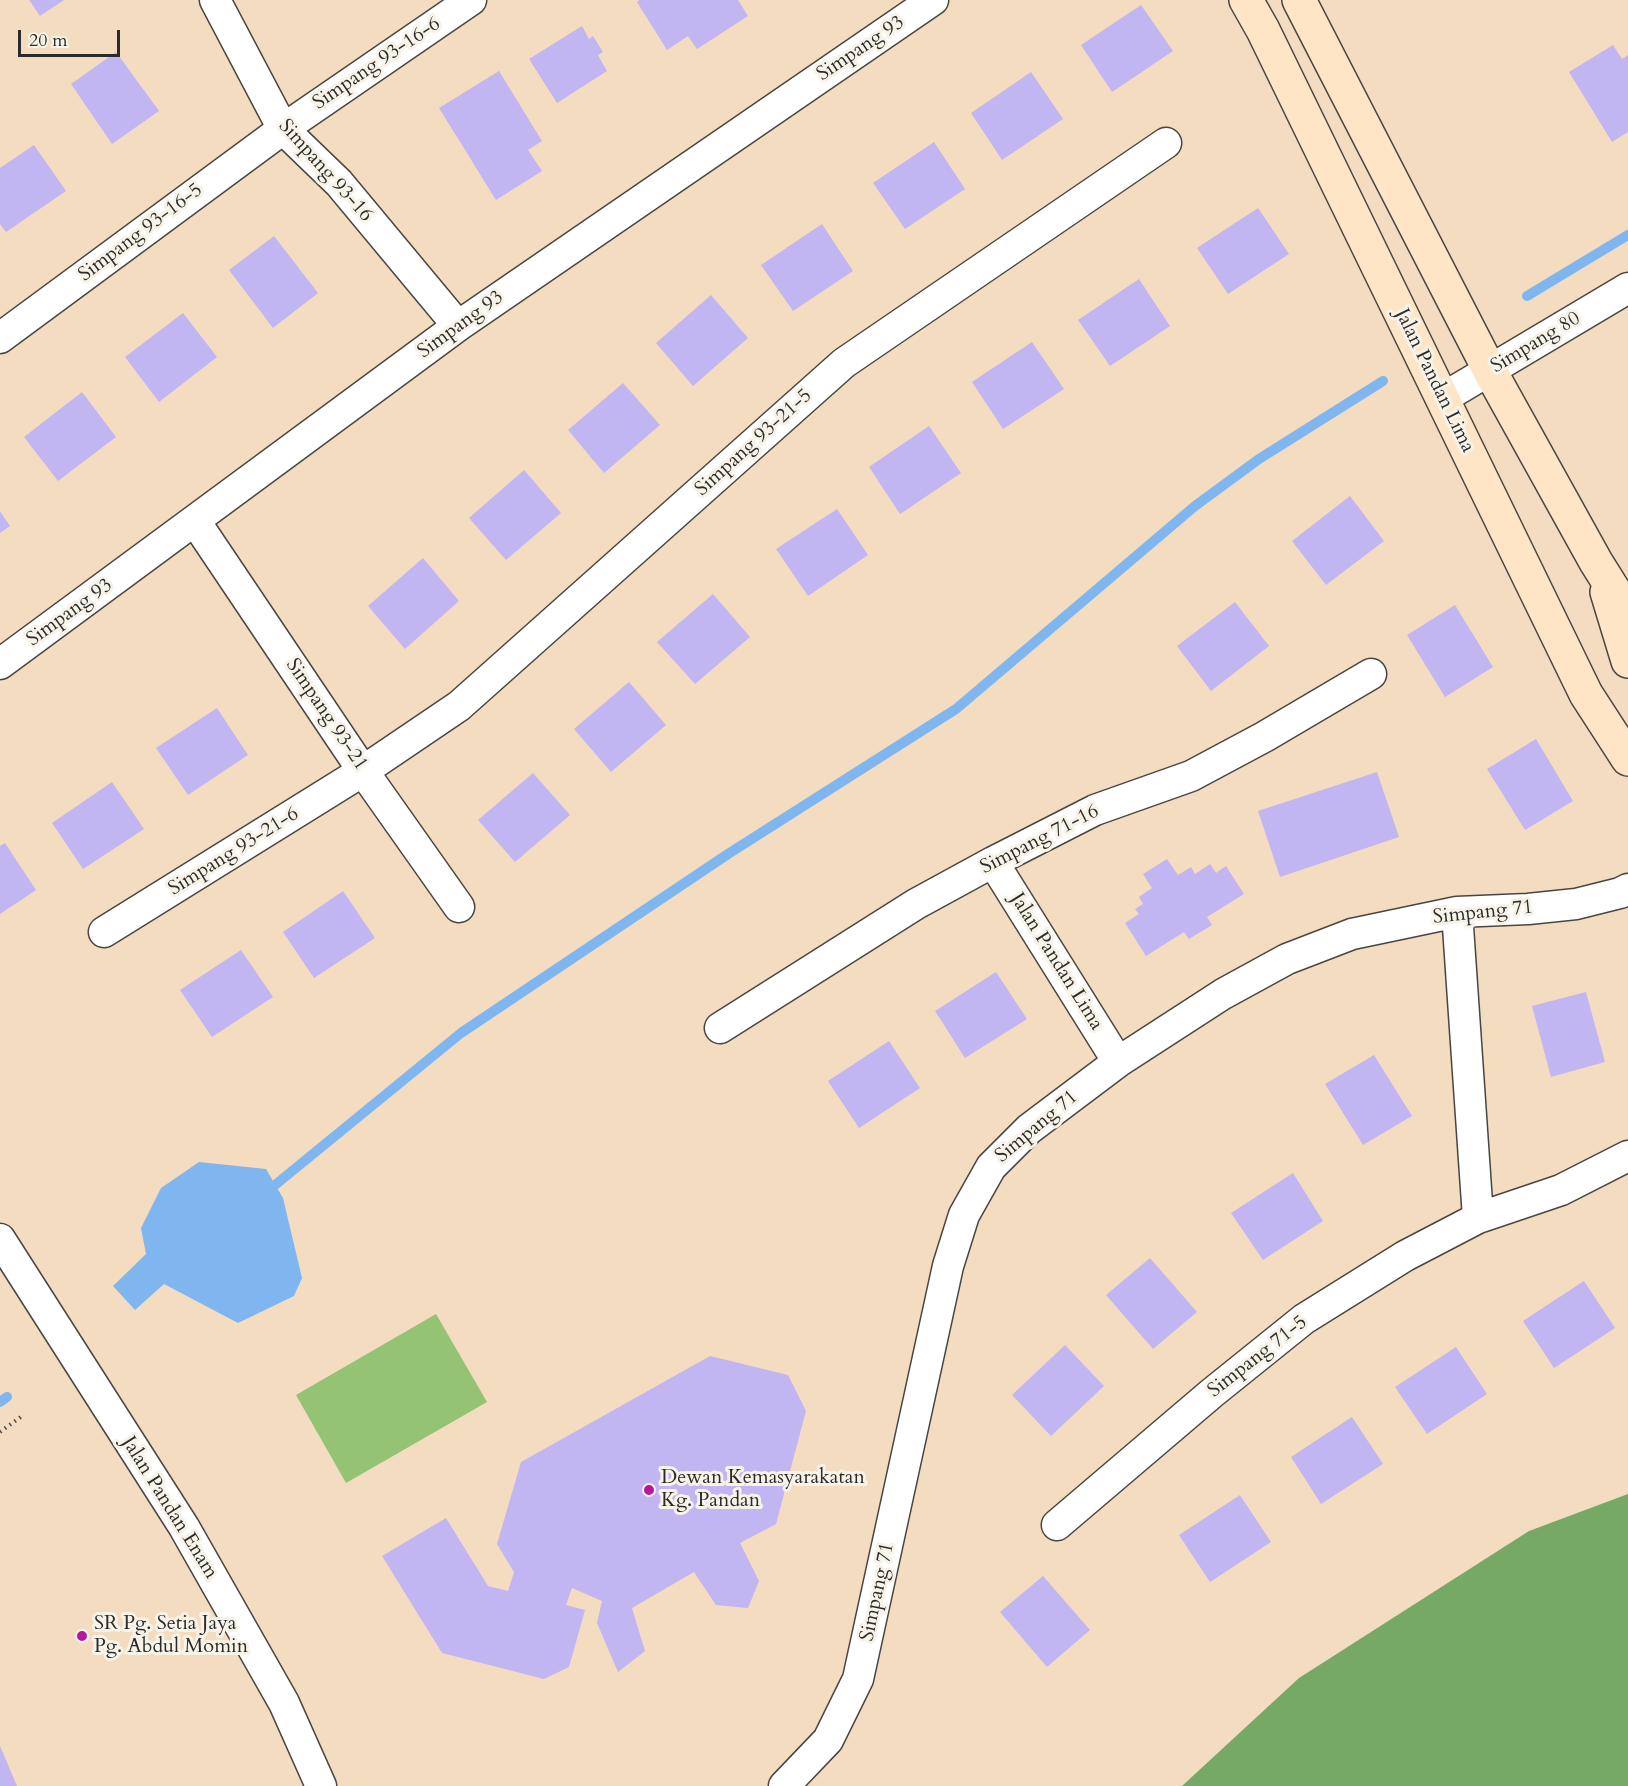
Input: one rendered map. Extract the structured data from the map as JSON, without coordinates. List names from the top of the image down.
{
  "streets": {
    "main road": ["Jalan Pandan Lima"],
    "street": [
      "Simpang 93",
      "Simpang 93-16-6",
      "Simpang 93-16",
      "Simpang 93-16-5",
      "Simpang 80",
      "Simpang 93-21-5",
      "Simpang 93-21",
      "Simpang 71-16",
      "Simpang 93-21-6",
      "Simpang 71",
      "Simpang 71-5",
      "Jalan Pandan Enam"
    ]
  },
  "crossings": [
    ["Simpang 93", "Simpang 93-16"],
    ["Simpang 93", "Simpang 93-21"],
    ["Simpang 93-16-6", "Simpang 93-16"],
    ["Simpang 93-16-6", "Simpang 93-16-5"],
    ["Simpang 93-16", "Simpang 93-16-5"],
    ["Simpang 80", "Jalan Pandan Lima"],
    ["Jalan Pandan Lima", "Simpang 71-16"],
    ["Jalan Pandan Lima", "Simpang 71"],
    ["Simpang 93-21-5", "Simpang 93-21"],
    ["Simpang 93-21-5", "Simpang 93-21-6"],
    ["Simpang 93-21", "Simpang 93-21-6"]
  ],
  "places": ["Dewan Kemasyarakatan Kg. Pandan", "SR Pg. Setia Jaya Pg. Abdul Momin"],
  "scale_bar": "20 m"
}
